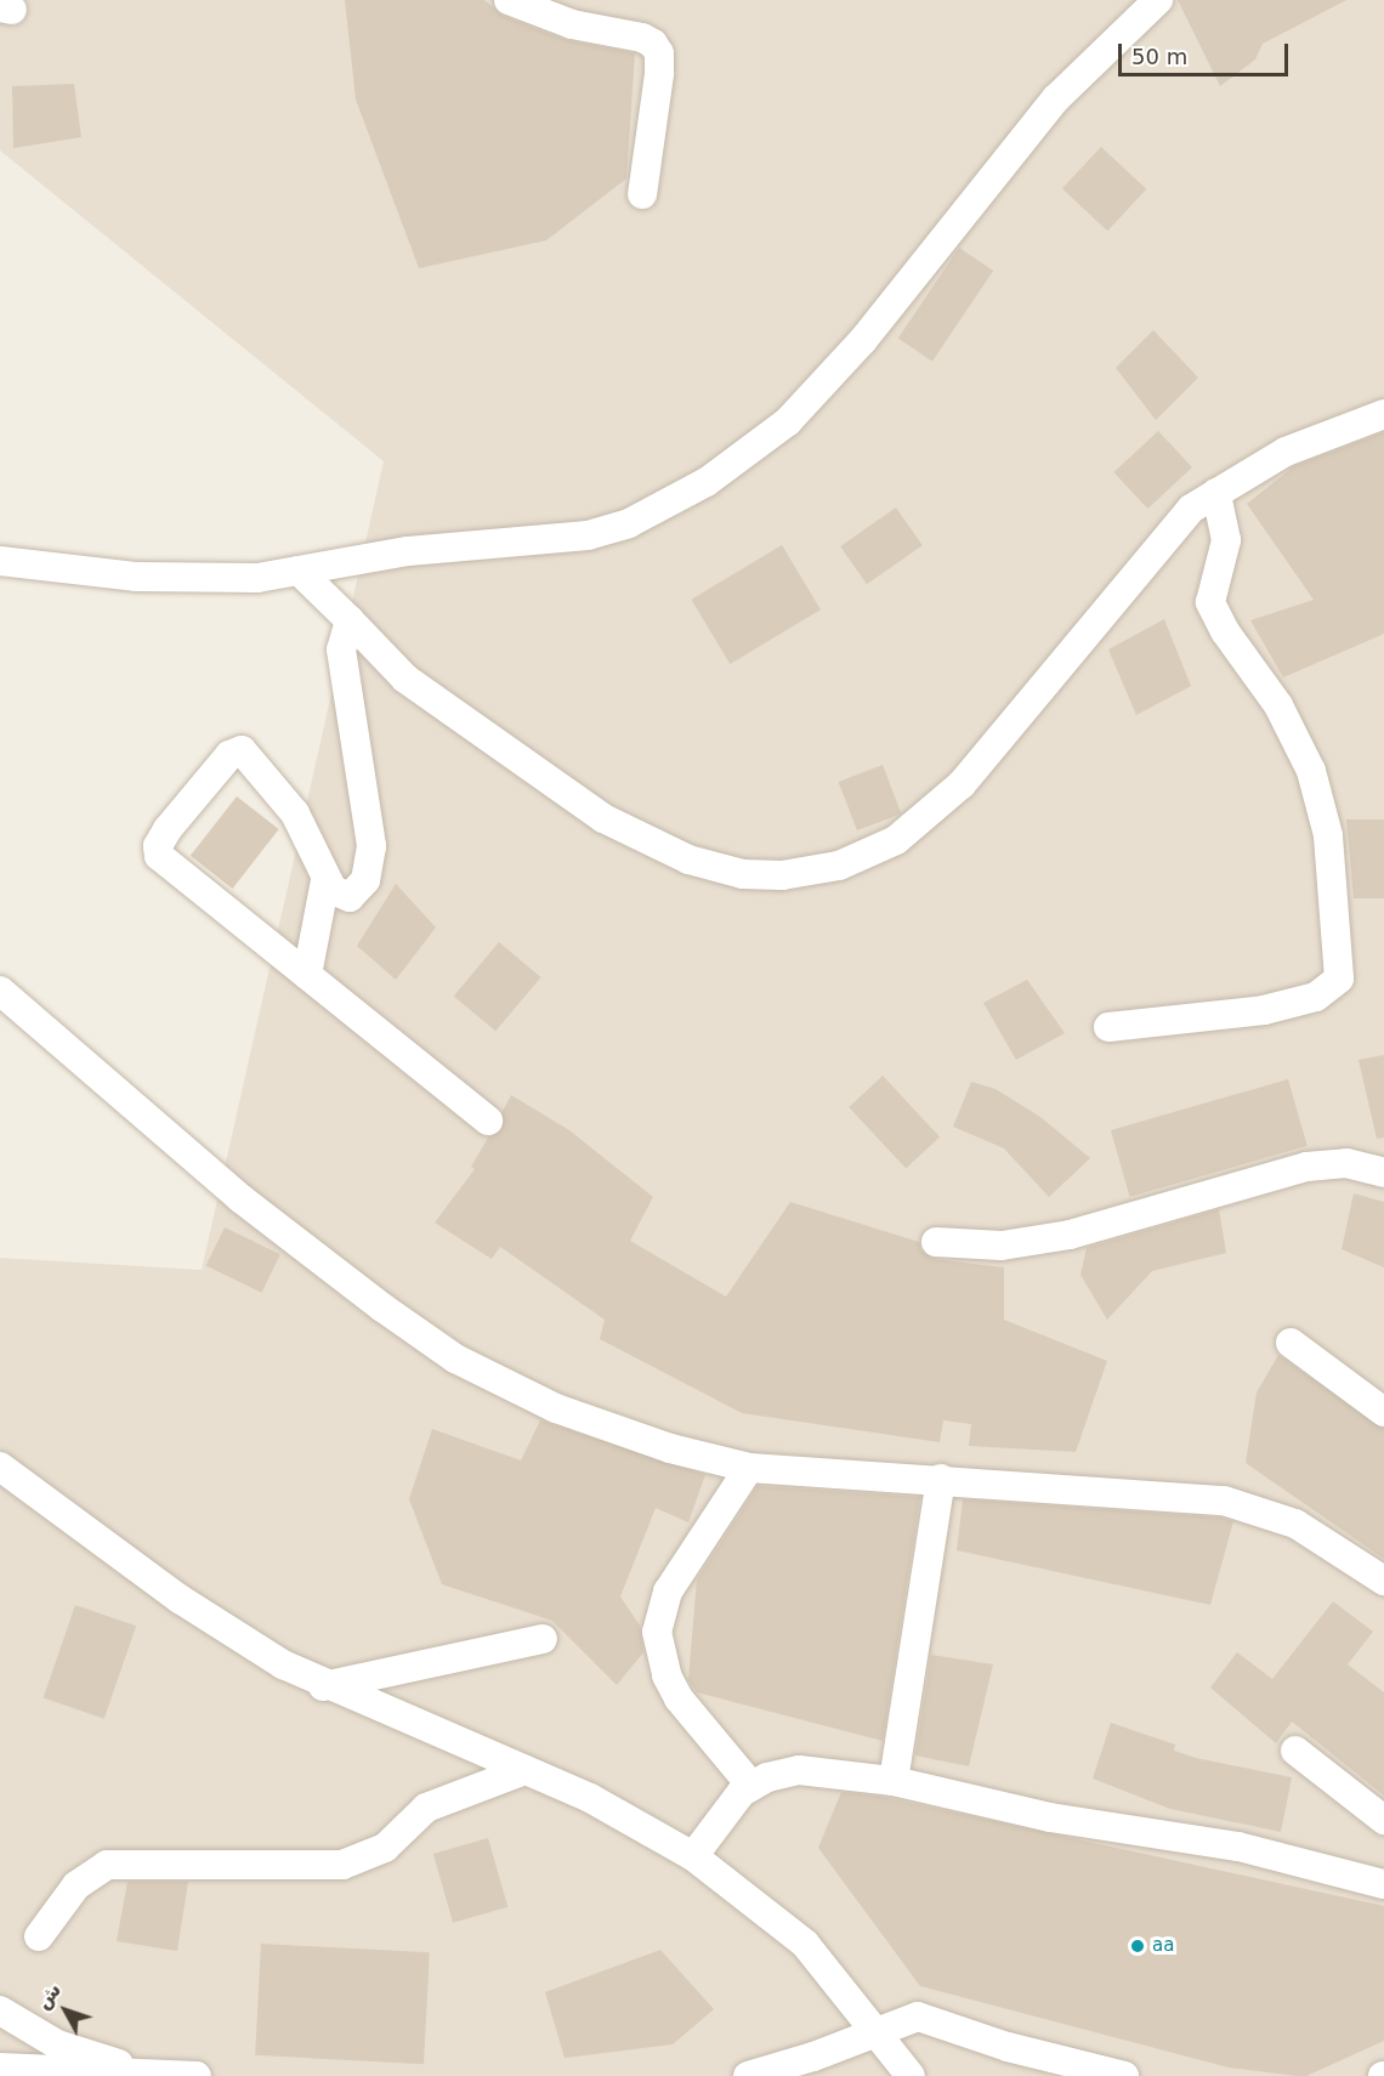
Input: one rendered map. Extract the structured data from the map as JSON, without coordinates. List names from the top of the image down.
{
  "places": ["aa"],
  "scale_bar": "50 m",
  "north": "top left"
}
